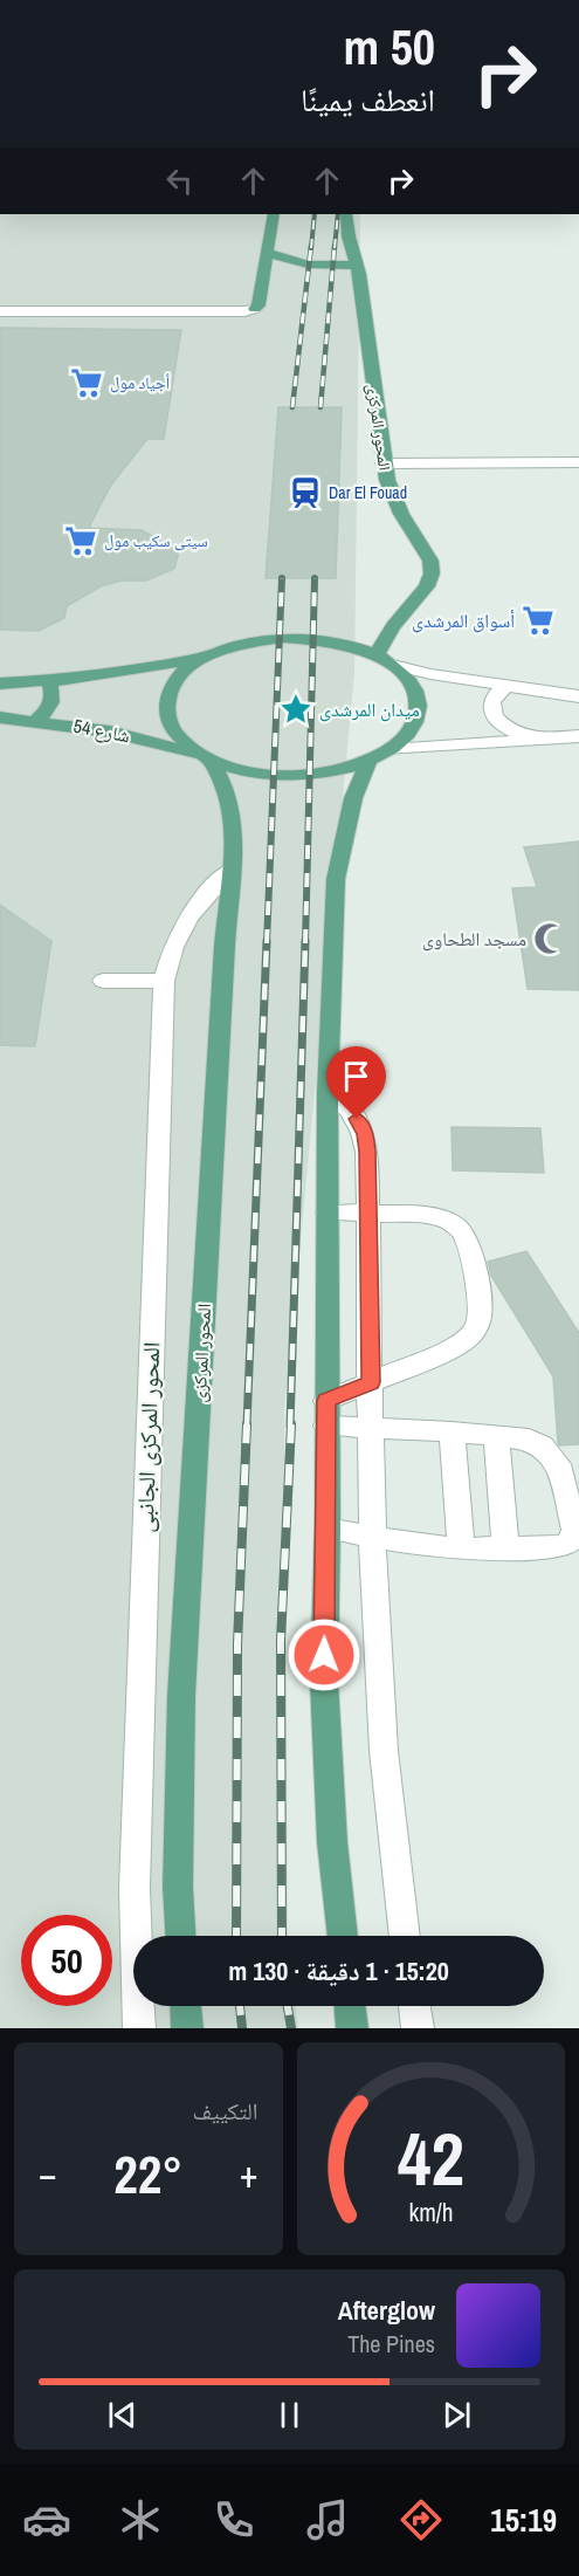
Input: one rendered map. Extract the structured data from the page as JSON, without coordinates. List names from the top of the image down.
{
  "streets": {
    "main road": ["المحور المركزى", "شارع 54"],
    "street": ["المحور المركزى الجانبى"]
  },
  "crossings": [
    ["المحور المركزى", "شارع 54"],
    ["المحور المركزى", "المحور المركزى الجانبى"]
  ],
  "places": {
    "supermarket": ["أجياد مول", "سيتى سكيب مول", "أسواق المرشدى"],
    "station": ["Dar El Fouad"],
    "place": ["ميدان المرشدى"],
    "mosque": ["مسجد الطحاوى"]
  },
  "page": {
    "turn": ["50 m", "انعطف يمينًا"],
    "limit": "50",
    "trip": "15:20 · 1 دقيقة · 130 m",
    "tile": "التكييف",
    "heat": ["−", "22°", "+"],
    "song": ["Afterglow", "The Pines"],
    "tabs": "15:19",
    "gauge": ["42", "km/h"]
  }
}
